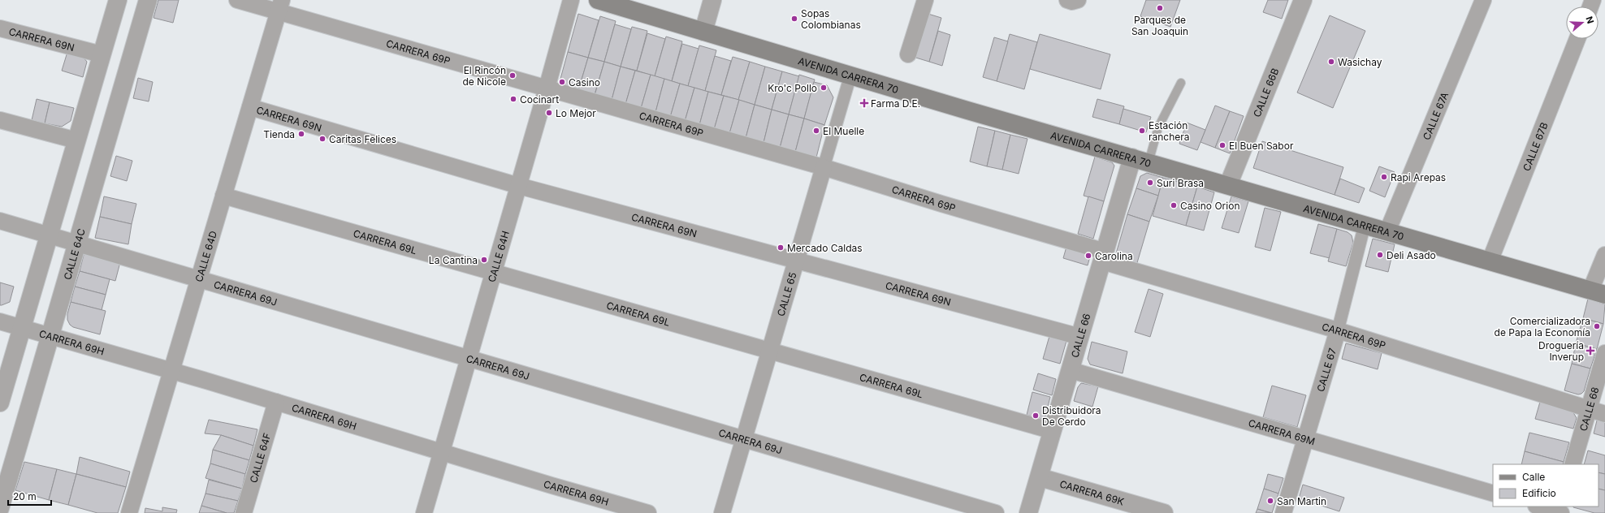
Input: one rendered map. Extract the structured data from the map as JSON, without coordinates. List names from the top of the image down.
{
  "streets": {
    "main road": ["AVENIDA CARRERA 70"],
    "street": [
      "CARRERA 69N",
      "CARRERA 69P",
      "CALLE 66B",
      "CALLE 67A",
      "CALLE 67B",
      "CARRERA 69L",
      "CALLE 64C",
      "CALLE 64D",
      "CALLE 64H",
      "CARRERA 69J",
      "CALLE 65",
      "CALLE 66",
      "CARRERA 69H",
      "CALLE 67",
      "CALLE 68",
      "CARRERA 69M",
      "CALLE 64F",
      "CARRERA 69K"
    ]
  },
  "crossings": [
    ["CARRERA 69N", "CALLE 64D"],
    ["CARRERA 69N", "CALLE 64H"],
    ["CARRERA 69N", "CALLE 65"],
    ["CARRERA 69N", "CALLE 66"],
    ["CARRERA 69P", "CALLE 64D"],
    ["CARRERA 69P", "CALLE 64H"],
    ["CARRERA 69P", "CALLE 65"],
    ["CARRERA 69P", "CALLE 66"],
    ["CARRERA 69P", "CALLE 67"],
    ["CARRERA 69P", "CALLE 68"],
    ["AVENIDA CARRERA 70", "CALLE 66B"],
    ["AVENIDA CARRERA 70", "CALLE 67A"],
    ["AVENIDA CARRERA 70", "CALLE 67B"],
    ["AVENIDA CARRERA 70", "CALLE 65"],
    ["AVENIDA CARRERA 70", "CALLE 66"],
    ["AVENIDA CARRERA 70", "CALLE 67"],
    ["CARRERA 69L", "CALLE 64D"],
    ["CARRERA 69L", "CALLE 64H"],
    ["CARRERA 69L", "CALLE 65"],
    ["CARRERA 69L", "CALLE 66"],
    ["CALLE 64C", "CARRERA 69J"],
    ["CALLE 64C", "CARRERA 69H"],
    ["CALLE 64D", "CARRERA 69J"],
    ["CALLE 64D", "CARRERA 69H"],
    ["CALLE 64H", "CARRERA 69J"],
    ["CALLE 64H", "CARRERA 69H"],
    ["CARRERA 69J", "CALLE 65"],
    ["CALLE 66", "CARRERA 69M"],
    ["CALLE 66", "CARRERA 69K"],
    ["CARRERA 69H", "CALLE 64F"],
    ["CALLE 67", "CARRERA 69M"]
  ],
  "places": {
    "other": [
      "Parques de San Joaquin",
      "Sopas Colombianas",
      "Wasichay",
      "El Rincón de Nicole",
      "Casino",
      "Kro'c Pollo",
      "Cocinart",
      "Lo Mejor",
      "El Muelle",
      "Estación ranchera",
      "Tienda",
      "Caritas Felices",
      "El Buen Sabor",
      "Rapi Arepas",
      "Suri Brasa",
      "Casino Orion",
      "Mercado Caldas",
      "Deli Asado",
      "Carolina",
      "La Cantina",
      "Comercializadora de Papa la Economía",
      "Distribuidora De Cerdo",
      "San Martin"
    ],
    "health": ["Farma D.E.", "Droguería Inverup"]
  },
  "legend": ["Calle", "Edificio"],
  "scale_bar": "20 m",
  "north": "right"
}
